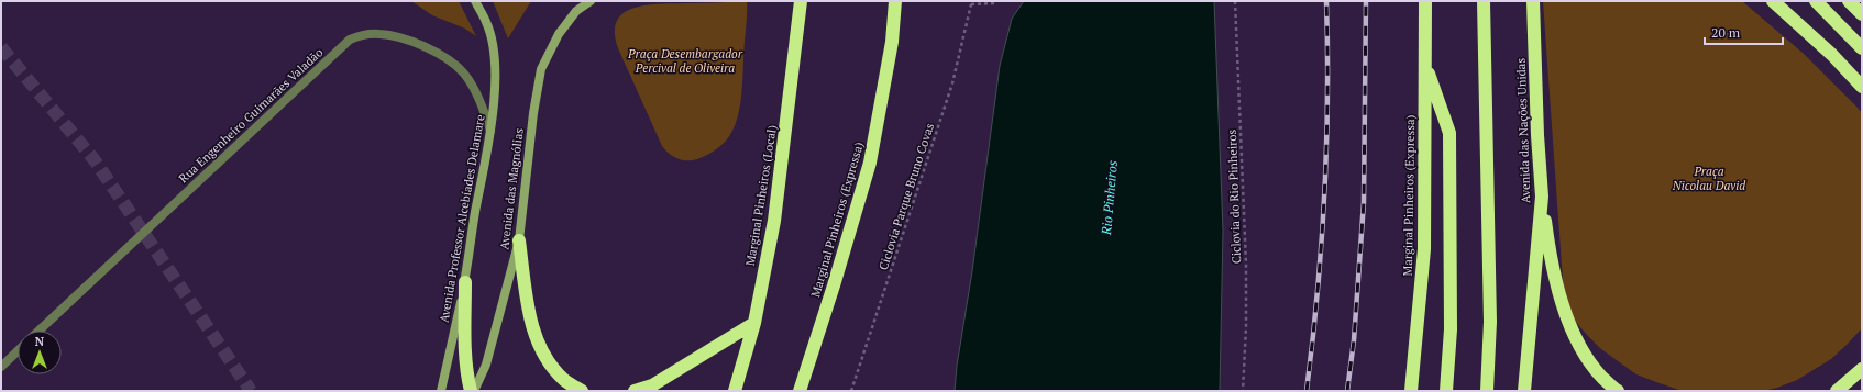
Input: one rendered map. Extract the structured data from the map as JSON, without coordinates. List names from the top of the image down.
{
  "streets": {
    "highway": ["Avenida das Nações Unidas", "Marginal Pinheiros (Local)", "Marginal Pinheiros (Expressa)"],
    "main road": ["Avenida das Magnólias", "Avenida Professor Alcebíades Delamare"],
    "street": ["Rua Engenheiro Guimarães Valadão"],
    "path": ["Ciclovia Parque Bruno Covas", "Ciclovia do Rio Pinheiros"]
  },
  "crossings": [
    ["Rua Engenheiro Guimarães Valadão", "Avenida Professor Alcebíades Delamare"]
  ],
  "water": ["Rio Pinheiros"],
  "parks": ["Praça Desembargador Percival de Oliveira", "Praça Nicolau David"],
  "scale_bar": "20 m",
  "north": "top"
}
